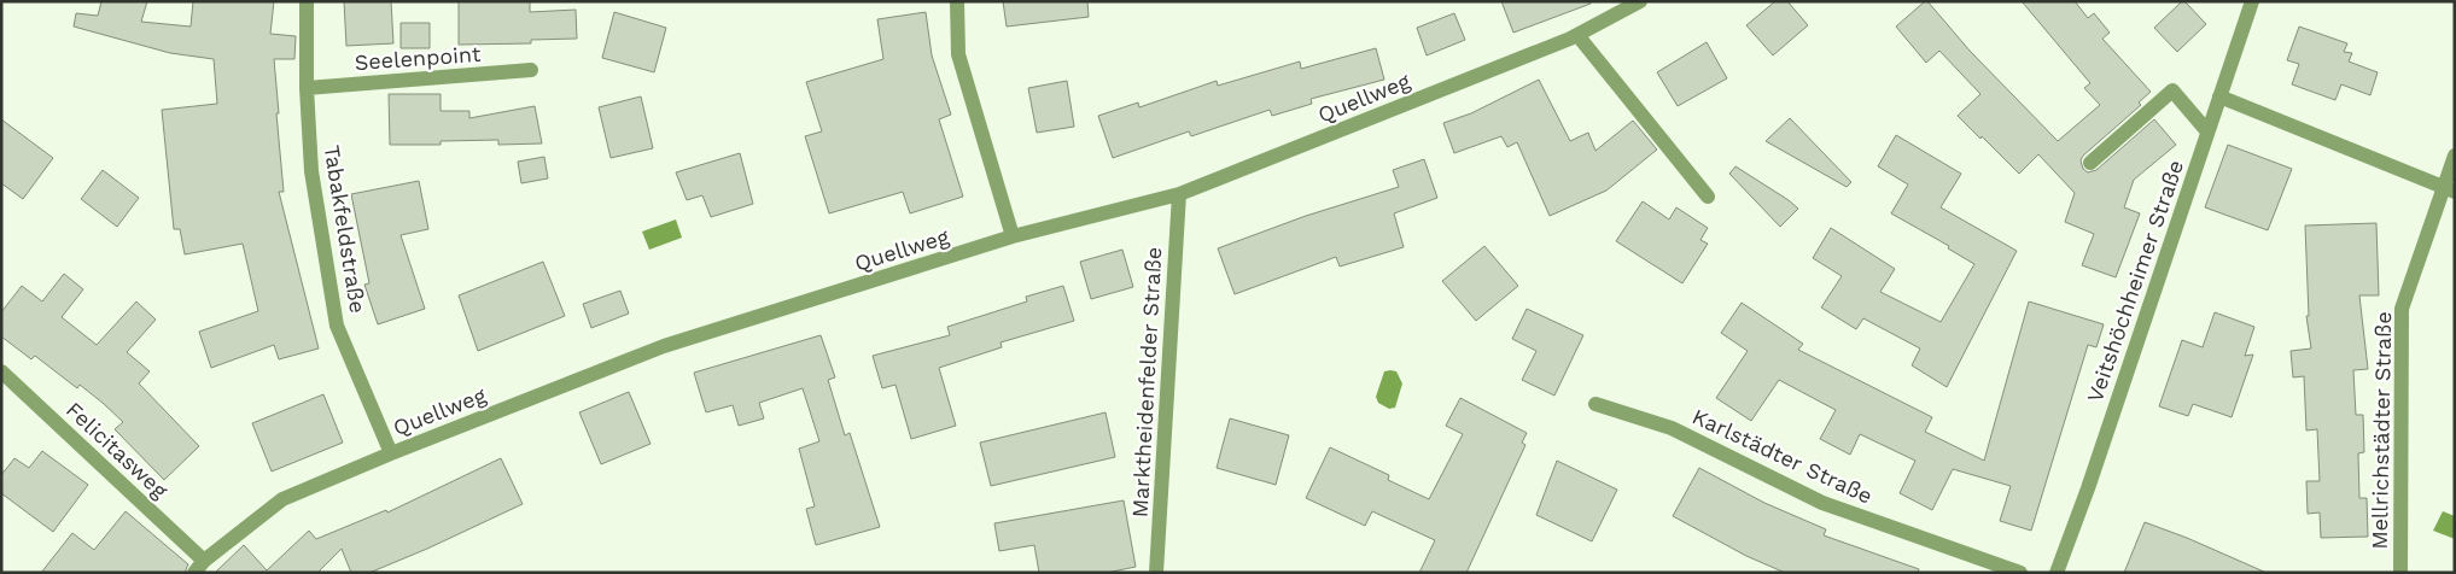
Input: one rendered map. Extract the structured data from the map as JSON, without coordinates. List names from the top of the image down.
{
  "streets": {
    "street": [
      "Seelenpoint",
      "Quellweg",
      "Tabakfeldstraße",
      "Veitshöchheimer Straße",
      "Marktheidenfelder Straße",
      "Mellrichstädter Straße",
      "Felicitasweg",
      "Karlstädter Straße"
    ]
  },
  "crossings": [
    ["Seelenpoint", "Tabakfeldstraße"],
    ["Quellweg", "Tabakfeldstraße"],
    ["Quellweg", "Marktheidenfelder Straße"],
    ["Quellweg", "Felicitasweg"]
  ]
}
